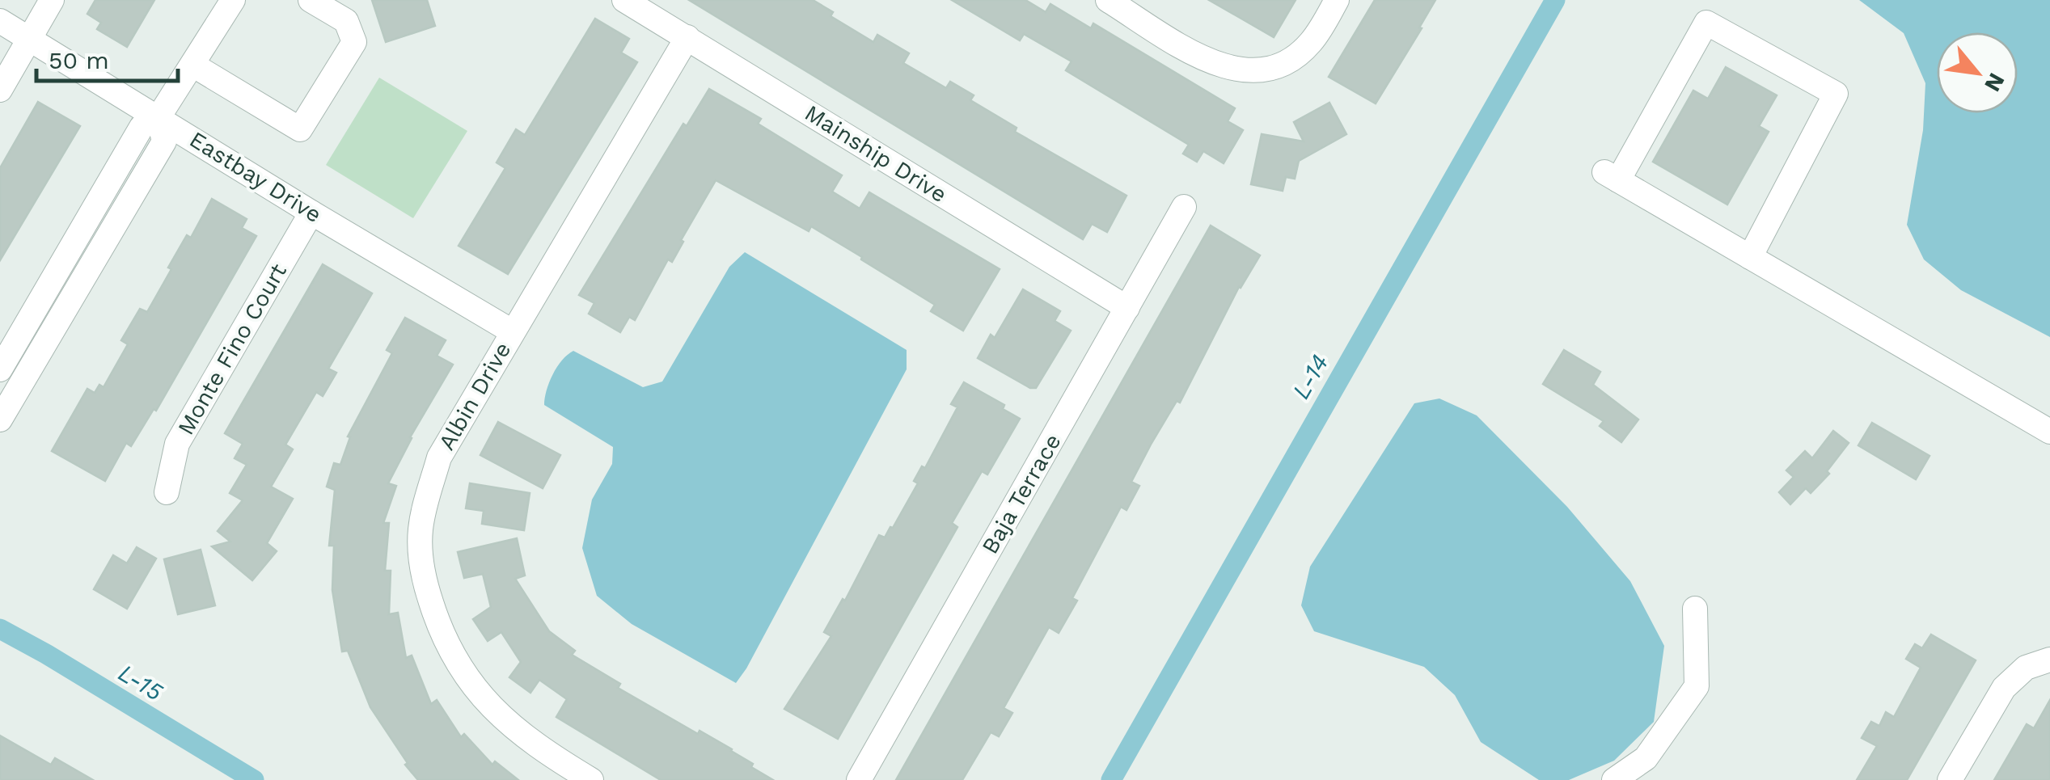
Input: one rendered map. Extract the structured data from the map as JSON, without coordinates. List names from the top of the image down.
{
  "streets": {
    "street": [
      "Mainship Drive",
      "Eastbay Drive",
      "Monte Fino Court",
      "Albin Drive",
      "Baja Terrace"
    ]
  },
  "crossings": [
    ["Mainship Drive", "Albin Drive"],
    ["Mainship Drive", "Baja Terrace"],
    ["Eastbay Drive", "Monte Fino Court"],
    ["Eastbay Drive", "Albin Drive"]
  ],
  "water": ["L-14", "L-15"],
  "scale_bar": "50 m",
  "north": "bottom right"
}
